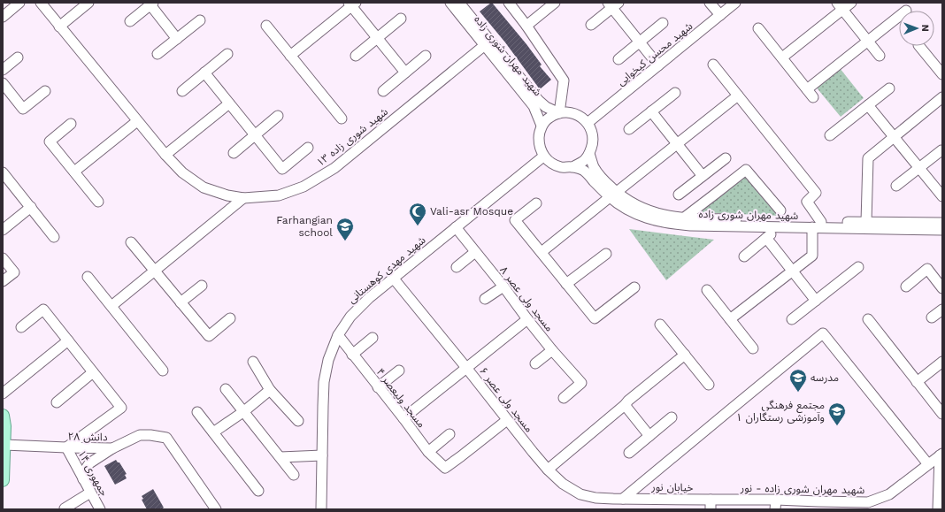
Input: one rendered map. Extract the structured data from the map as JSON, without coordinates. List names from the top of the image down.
{
  "streets": {
    "street": [
      "شهید محسن کیخوایی",
      "شهید مهران شوری زاده",
      "شهید شوری زاده ۱۳",
      "شهید مهدی کوهستانی",
      "مسجد ولی عصر ۸",
      "مسجد ولیعصر ۴",
      "مسجد ولی عصر ۶",
      "دانش ۲۸",
      "جمهوری ۱۴",
      "خیابان نور",
      "شهید مهران شوری زاده - نور"
    ]
  },
  "crossings": [
    ["شهید محسن کیخوایی", "شهید مهران شوری زاده"],
    ["شهید محسن کیخوایی", "شهید مهدی کوهستانی"],
    ["شهید مهران شوری زاده", "شهید شوری زاده ۱۳"],
    ["شهید مهران شوری زاده", "شهید مهدی کوهستانی"],
    ["شهید مهدی کوهستانی", "مسجد ولی عصر ۸"],
    ["شهید مهدی کوهستانی", "مسجد ولیعصر ۴"],
    ["شهید مهدی کوهستانی", "مسجد ولی عصر ۶"],
    ["مسجد ولیعصر ۴", "مسجد ولی عصر ۶"],
    ["مسجد ولی عصر ۶", "خیابان نور"],
    ["دانش ۲۸", "جمهوری ۱۴"],
    ["خیابان نور", "شهید مهران شوری زاده - نور"]
  ],
  "places": {
    "mosque": ["Vali-asr Mosque"],
    "school or university": ["Farhangian school", "مدرسه", "مجتمع فرهنگی وآموزشی رستگاران ۱"]
  },
  "north": "right"
}
